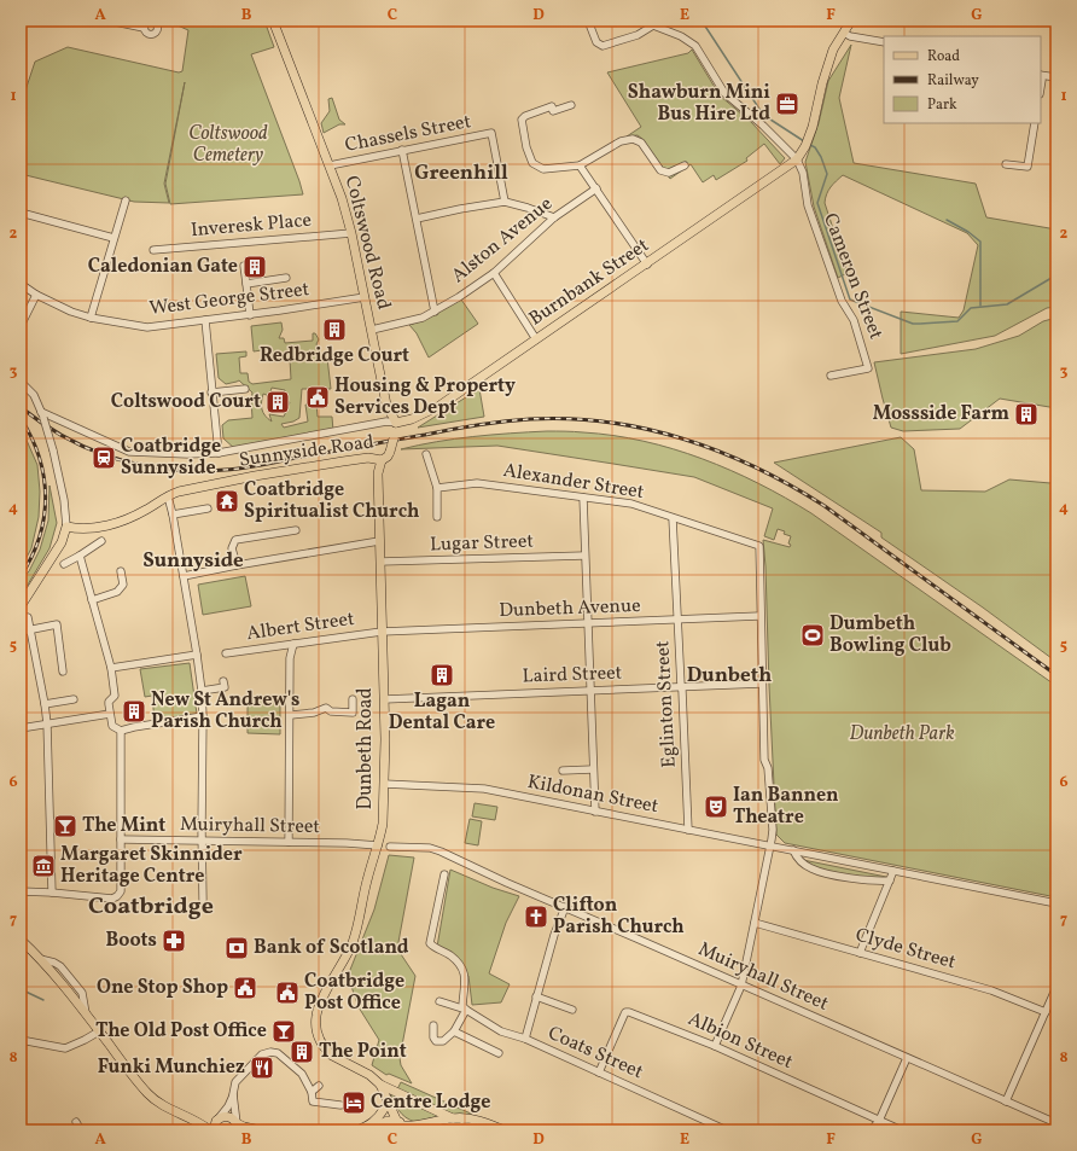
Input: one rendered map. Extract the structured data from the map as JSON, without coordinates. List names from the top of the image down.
{
  "streets": {
    "main road": [
      "Coltswood Road",
      "Burnbank Street",
      "Sunnyside Road",
      "Dunbeth Road"
    ],
    "street": [
      "Chassels Street",
      "Inveresk Place",
      "Alston Avenue",
      "Cameron Street",
      "West George Street",
      "Alexander Street",
      "Lugar Street",
      "Dunbeth Avenue",
      "Albert Street",
      "Laird Street",
      "Eglinton Street",
      "Kildonan Street",
      "Muiryhall Street",
      "Clyde Street",
      "Albion Street",
      "Coats Street"
    ]
  },
  "crossings": [
    ["Chassels Street", "Coltswood Road"],
    ["Inveresk Place", "Coltswood Road"],
    ["Alston Avenue", "Coltswood Road"],
    ["Coltswood Road", "Burnbank Street"],
    ["Coltswood Road", "West George Street"],
    ["Coltswood Road", "Sunnyside Road"],
    ["Cameron Street", "Burnbank Street"],
    ["Burnbank Street", "Sunnyside Road"],
    ["Sunnyside Road", "Dunbeth Road"],
    ["Alexander Street", "Dunbeth Avenue"],
    ["Alexander Street", "Eglinton Street"],
    ["Lugar Street", "Dunbeth Road"],
    ["Dunbeth Avenue", "Albert Street"],
    ["Dunbeth Avenue", "Eglinton Street"],
    ["Dunbeth Avenue", "Dunbeth Road"],
    ["Albert Street", "Dunbeth Road"],
    ["Laird Street", "Eglinton Street"],
    ["Laird Street", "Dunbeth Road"],
    ["Eglinton Street", "Kildonan Street"],
    ["Dunbeth Road", "Kildonan Street"],
    ["Dunbeth Road", "Muiryhall Street"],
    ["Albion Street", "Coats Street"]
  ],
  "districts": [
    "Greenhill",
    "Sunnyside",
    "Dunbeth",
    "Coatbridge"
  ],
  "parks": ["Coltswood Cemetery", "Dunbeth Park"],
  "places": {
    "office": ["Shawburn Mini Bus Hire Ltd"],
    "building": [
      "Caledonian Gate",
      "Redbridge Court",
      "Coltswood Court",
      "Mossside Farm",
      "Lagan Dental Care",
      "New St Andrew's Parish Church",
      "The Point"
    ],
    "public building": ["Housing & Property Services Dept", "One Stop Shop", "Coatbridge Post Office"],
    "station": ["Coatbridge Sunnyside"],
    "temple": ["Coatbridge Spiritualist Church"],
    "sports": ["Dumbeth Bowling Club"],
    "theatre": ["Ian Bannen Theatre"],
    "bar": ["The Mint", "The Old Post Office"],
    "museum": ["Margaret Skinnider Heritage Centre"],
    "church": ["Clifton Parish Church"],
    "pharmacy": ["Boots"],
    "bank": ["Bank of Scotland"],
    "restaurant": ["Funki Munchiez"],
    "hotel": ["Centre Lodge"]
  },
  "legend": ["Road", "Railway", "Park"],
  "grid": {
    "columns": [
      "A",
      "B",
      "C",
      "D",
      "E",
      "F",
      "G"
    ],
    "rows": [
      "1",
      "2",
      "3",
      "4",
      "5",
      "6",
      "7",
      "8"
    ]
  }
}
